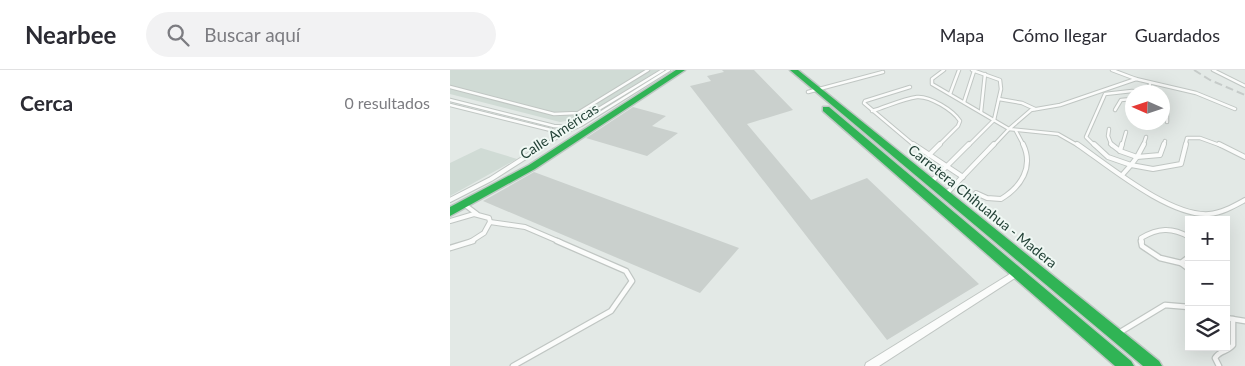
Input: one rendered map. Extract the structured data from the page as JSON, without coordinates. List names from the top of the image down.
{
  "streets": {
    "main road": ["Calle Américas", "Carretera Chihuahua - Madera"]
  },
  "north": "left",
  "page": {
    "header": "Nearbee",
    "search": "Buscar aquí",
    "nav": ["Mapa", "Cómo llegar", "Guardados"],
    "heading": ["Cerca", "0 resultados"],
    "map_buttons": ["+", "−"]
  }
}
